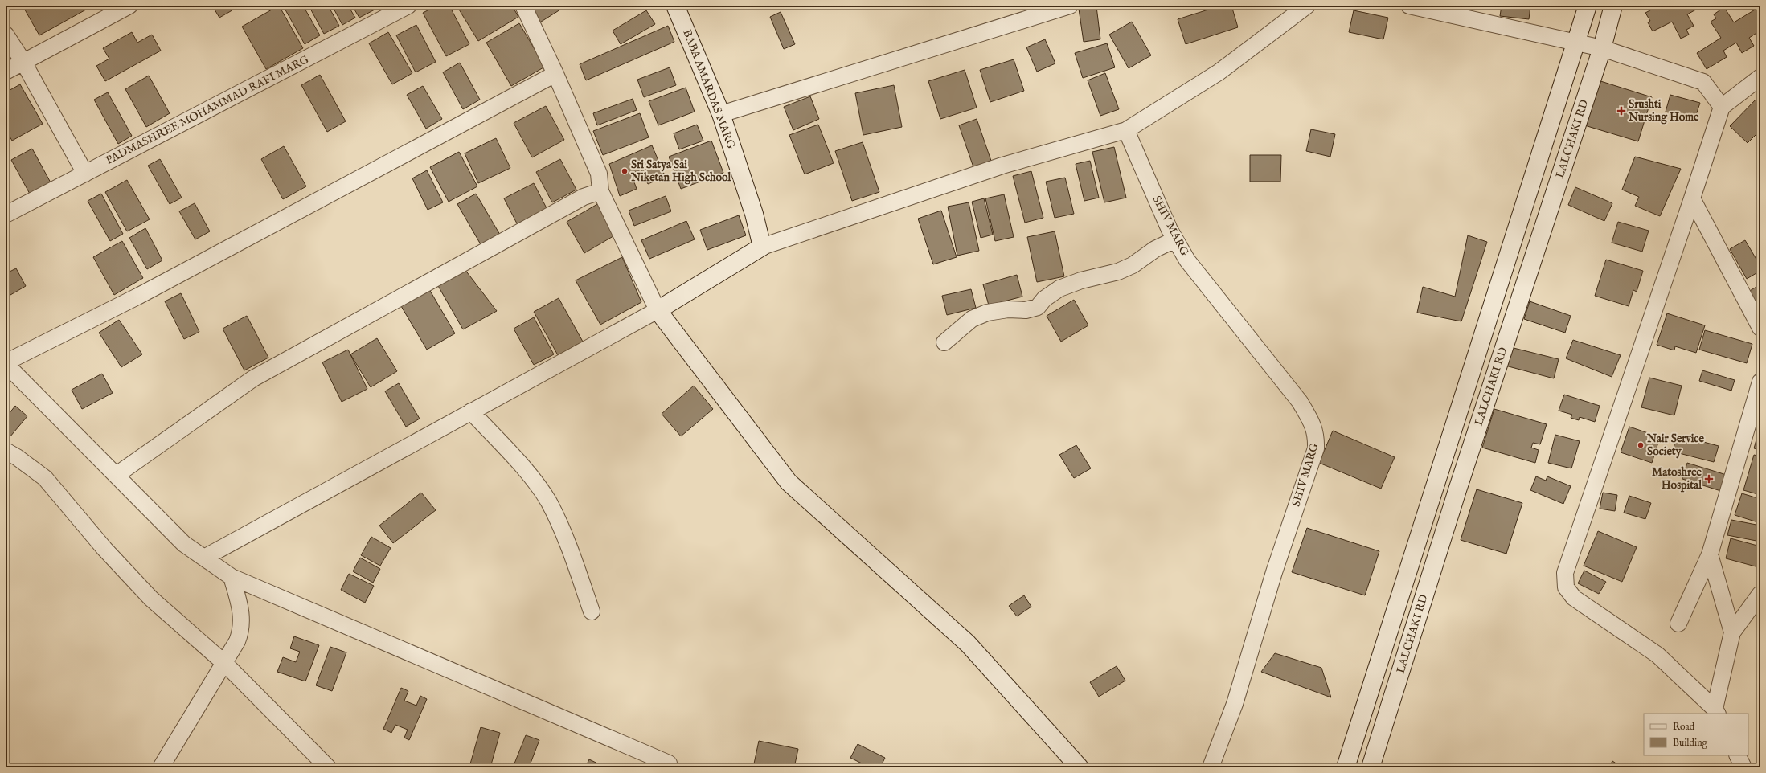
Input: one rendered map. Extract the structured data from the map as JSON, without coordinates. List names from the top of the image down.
{
  "streets": {
    "main road": ["BABA AMARDAS MARG", "LALCHAKI RD"],
    "street": ["PADMASHREE MOHAMMAD RAFI MARG", "SHIV MARG"]
  },
  "places": {
    "health": ["Srushti Nursing Home", "Matoshree Hospital"],
    "other": ["Sri Satya Sai Niketan High School", "Nair Service Society"]
  },
  "legend": ["Road", "Building"]
}
